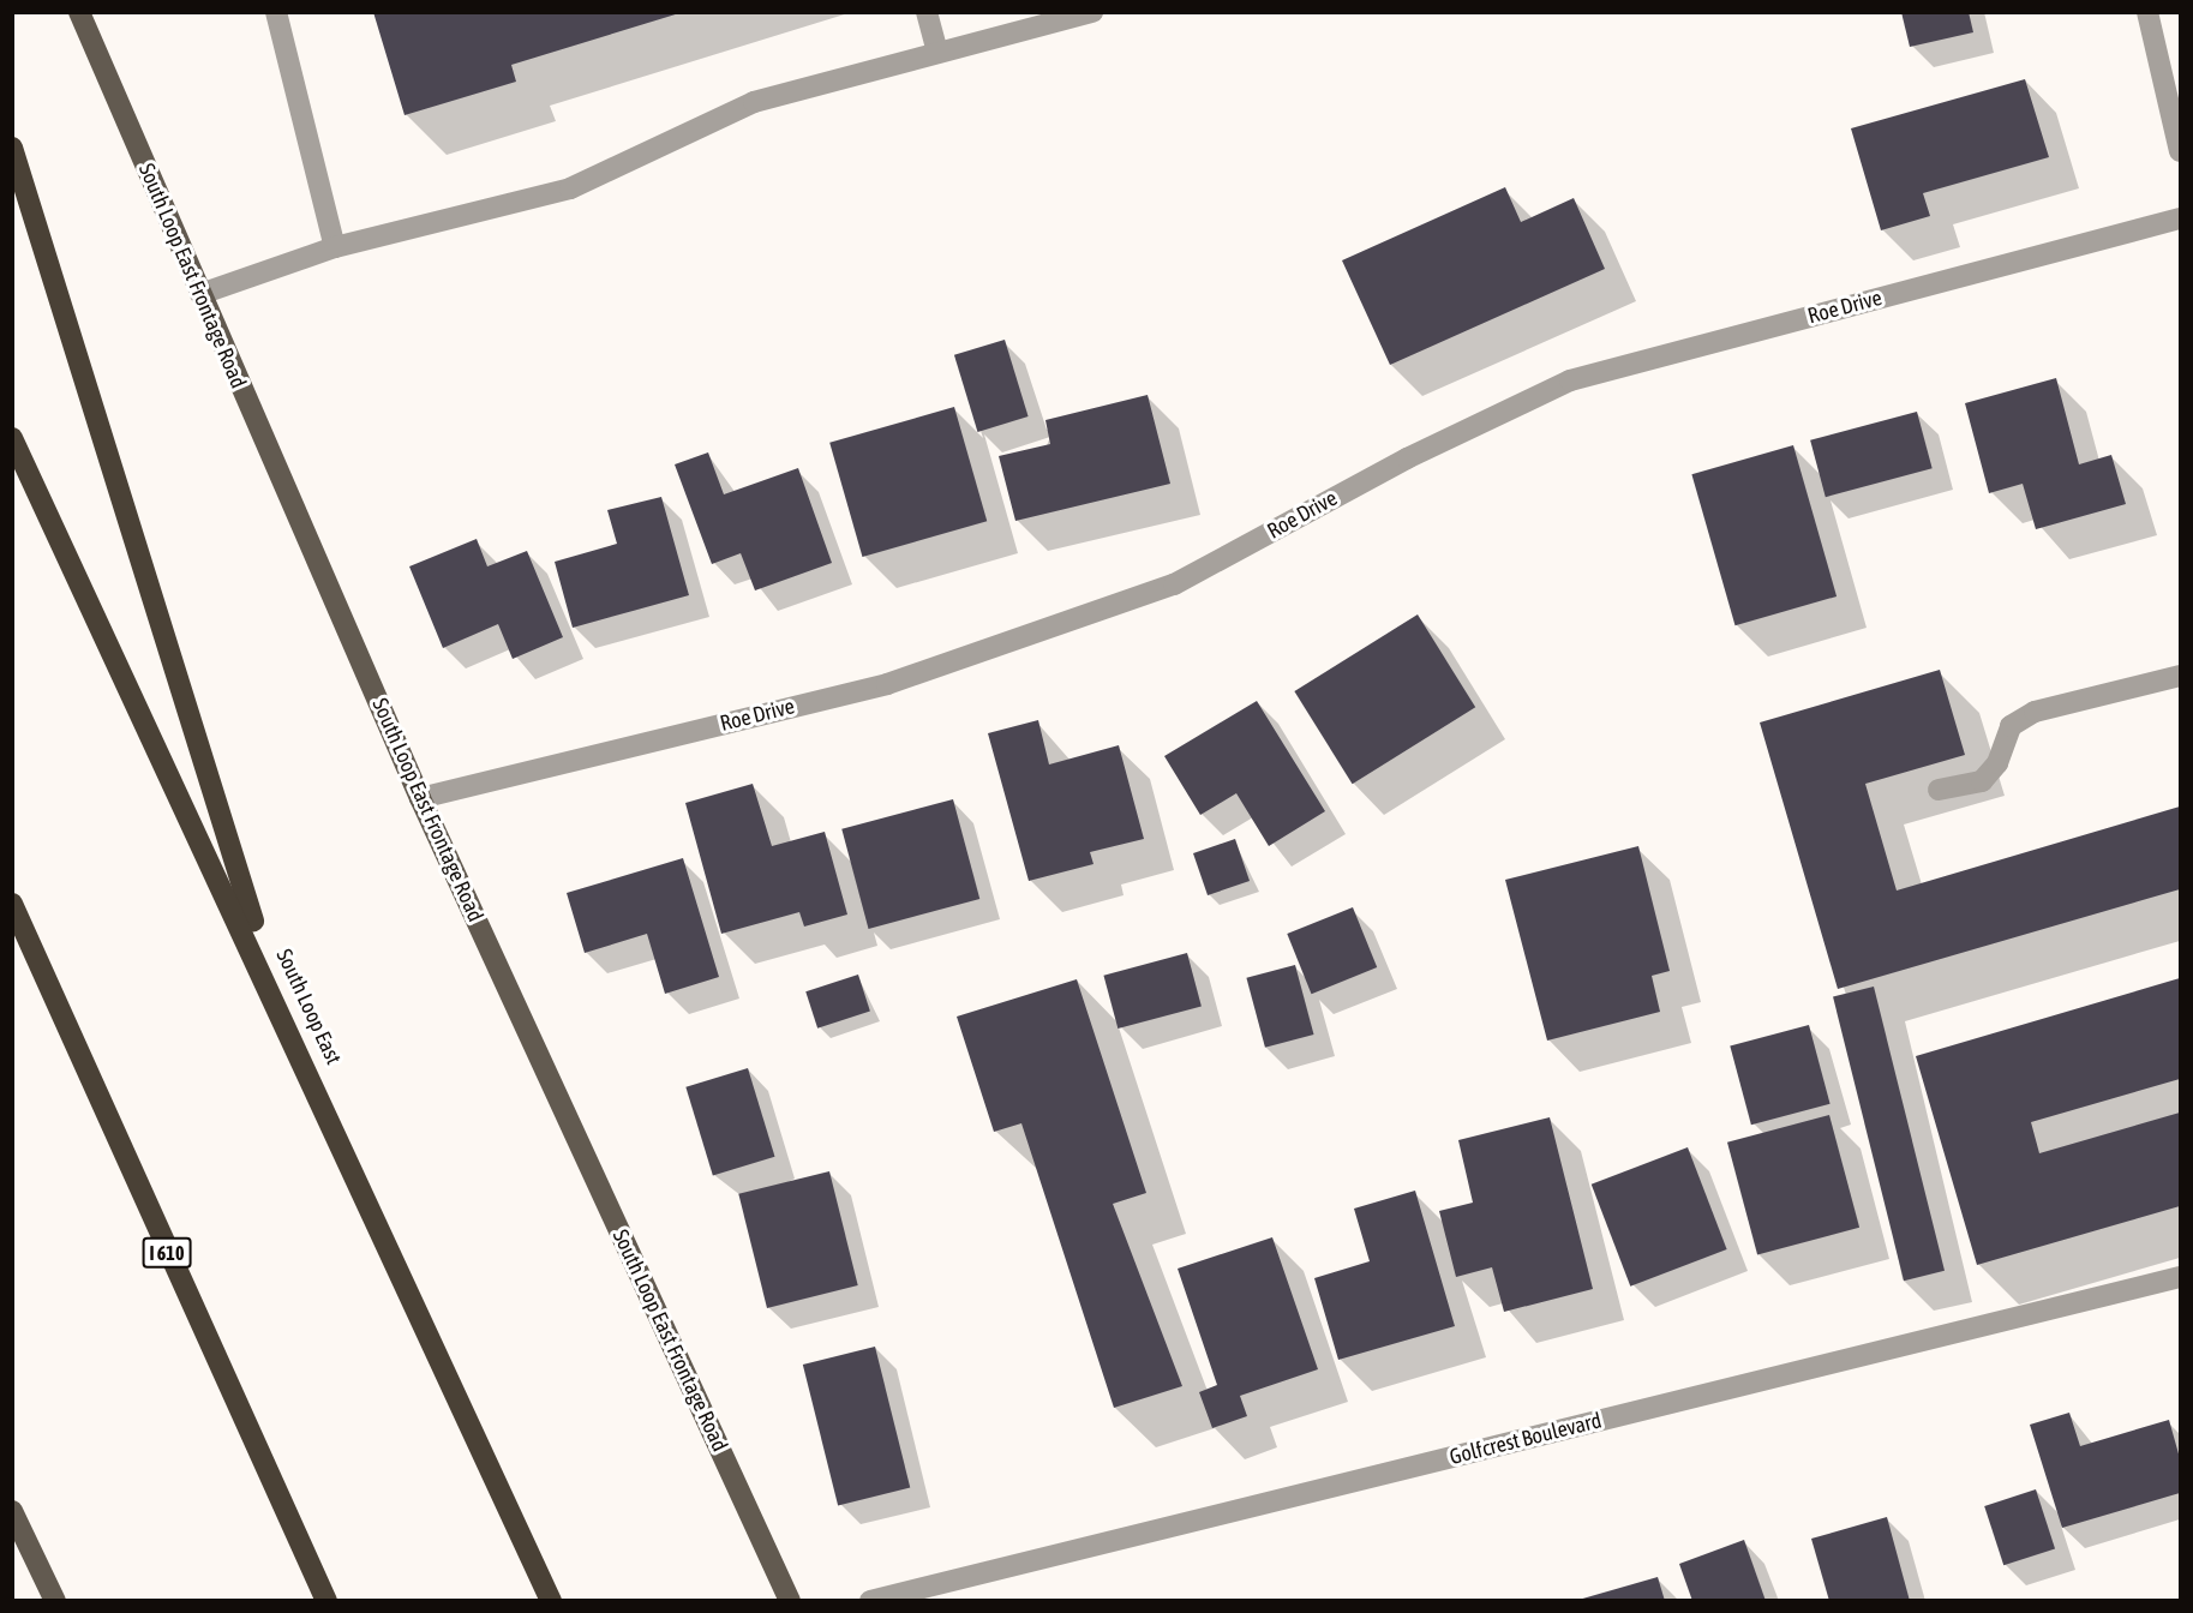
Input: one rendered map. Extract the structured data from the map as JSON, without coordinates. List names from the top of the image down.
{
  "streets": {
    "highway": ["South Loop East", "I 610"],
    "main road": ["South Loop East Frontage Road"],
    "street": ["Roe Drive", "Golfcrest Boulevard"]
  },
  "crossings": [
    ["South Loop East Frontage Road", "Roe Drive"]
  ]
}
